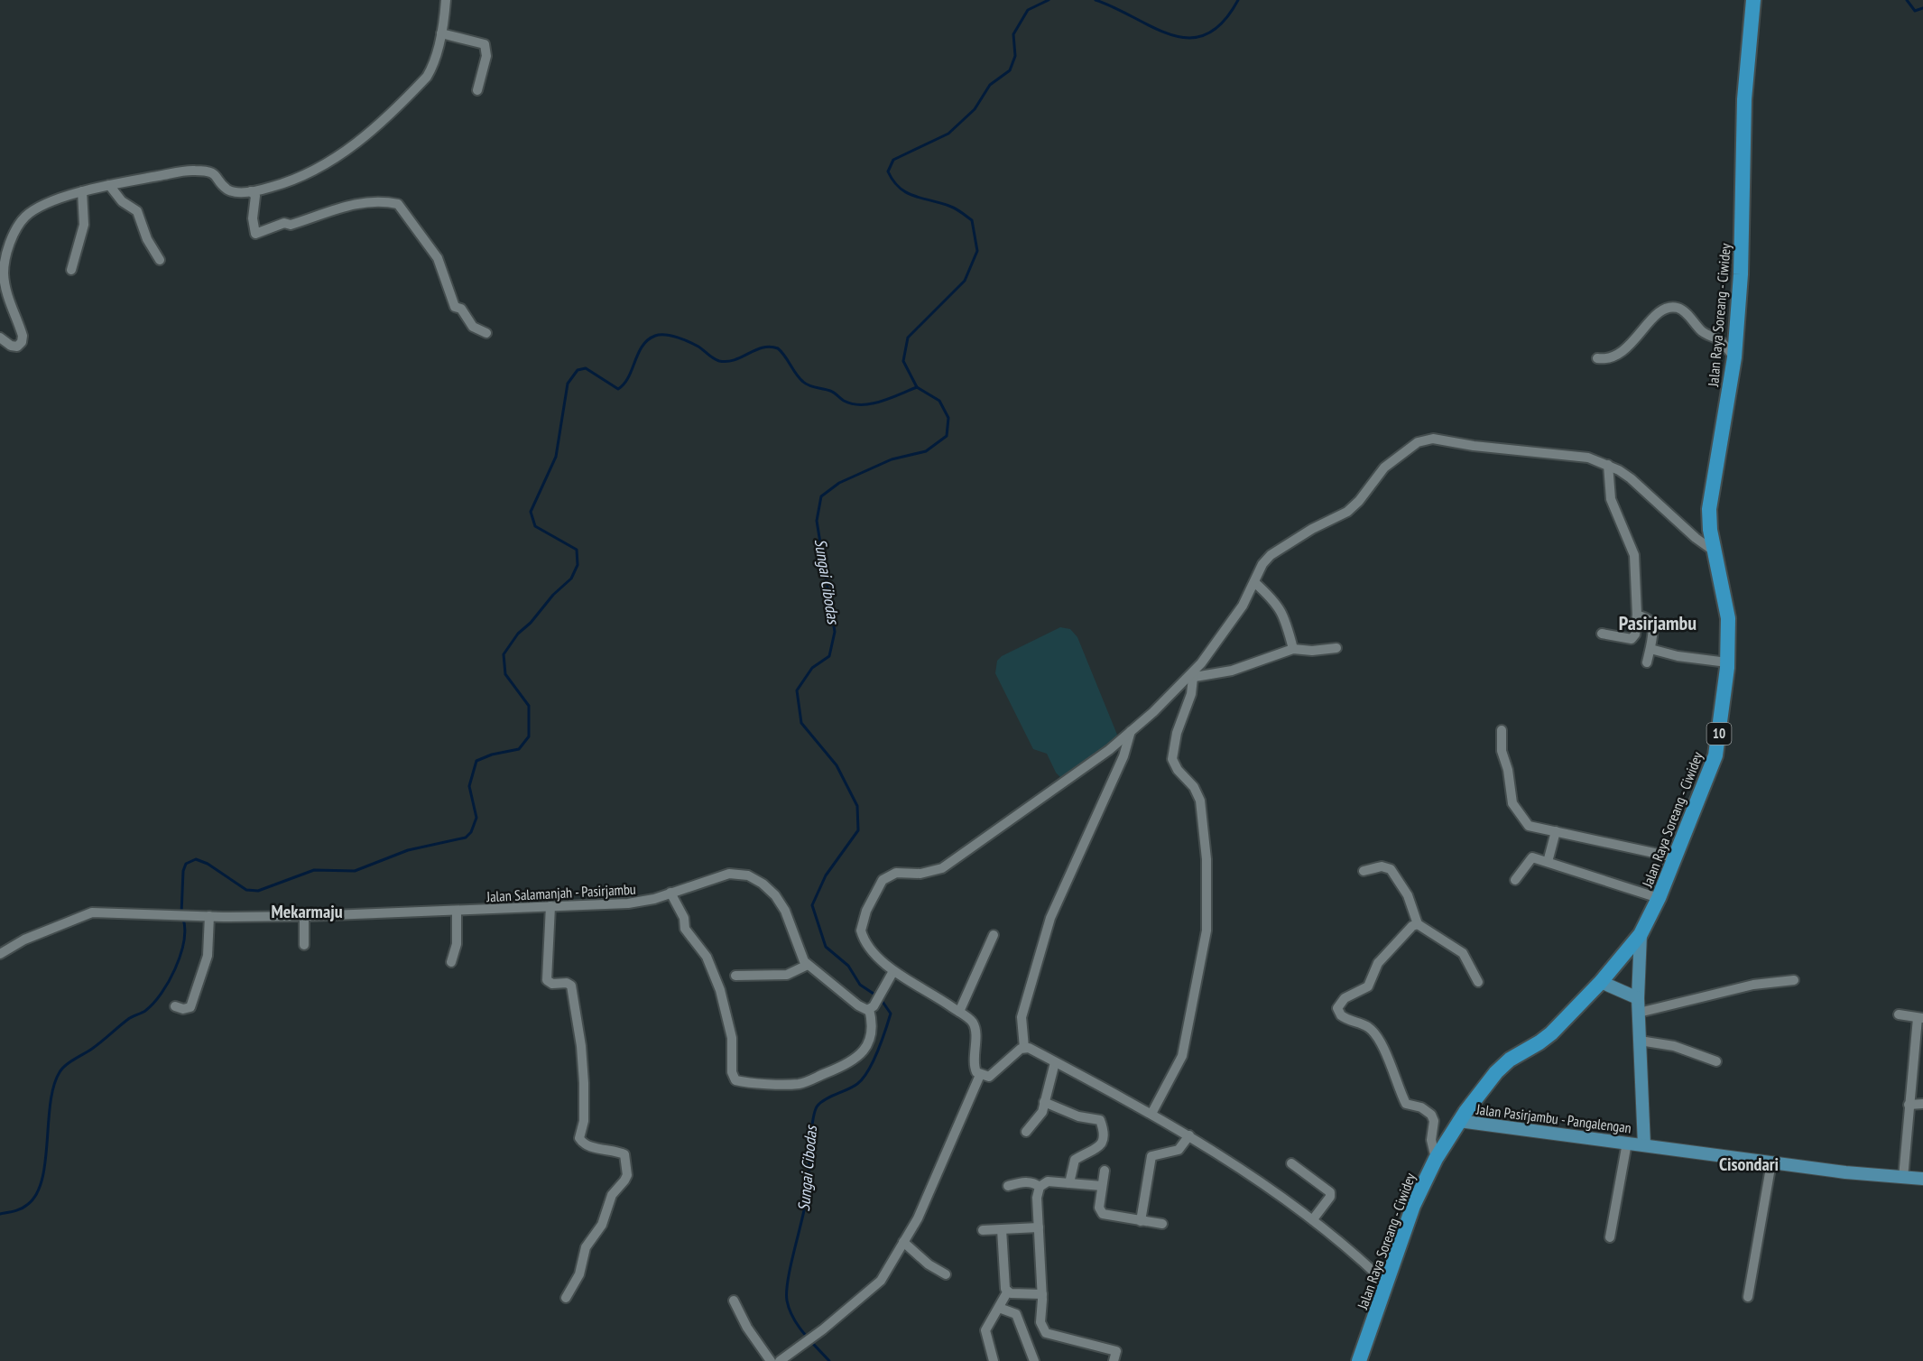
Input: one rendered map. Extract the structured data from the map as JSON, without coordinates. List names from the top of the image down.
{
  "streets": {
    "highway": ["Jalan Raya Soreang - Ciwidey", "10"],
    "main road": ["Jalan Pasirjambu - Pangalengan"],
    "street": ["Jalan Salamanjah - Pasirjambu"]
  },
  "crossings": [
    ["Jalan Raya Soreang - Ciwidey", "Jalan Pasirjambu - Pangalengan"]
  ],
  "districts": ["Pasirjambu", "Mekarmaju", "Cisondari"],
  "water": ["Sungai Cibodas"]
}
